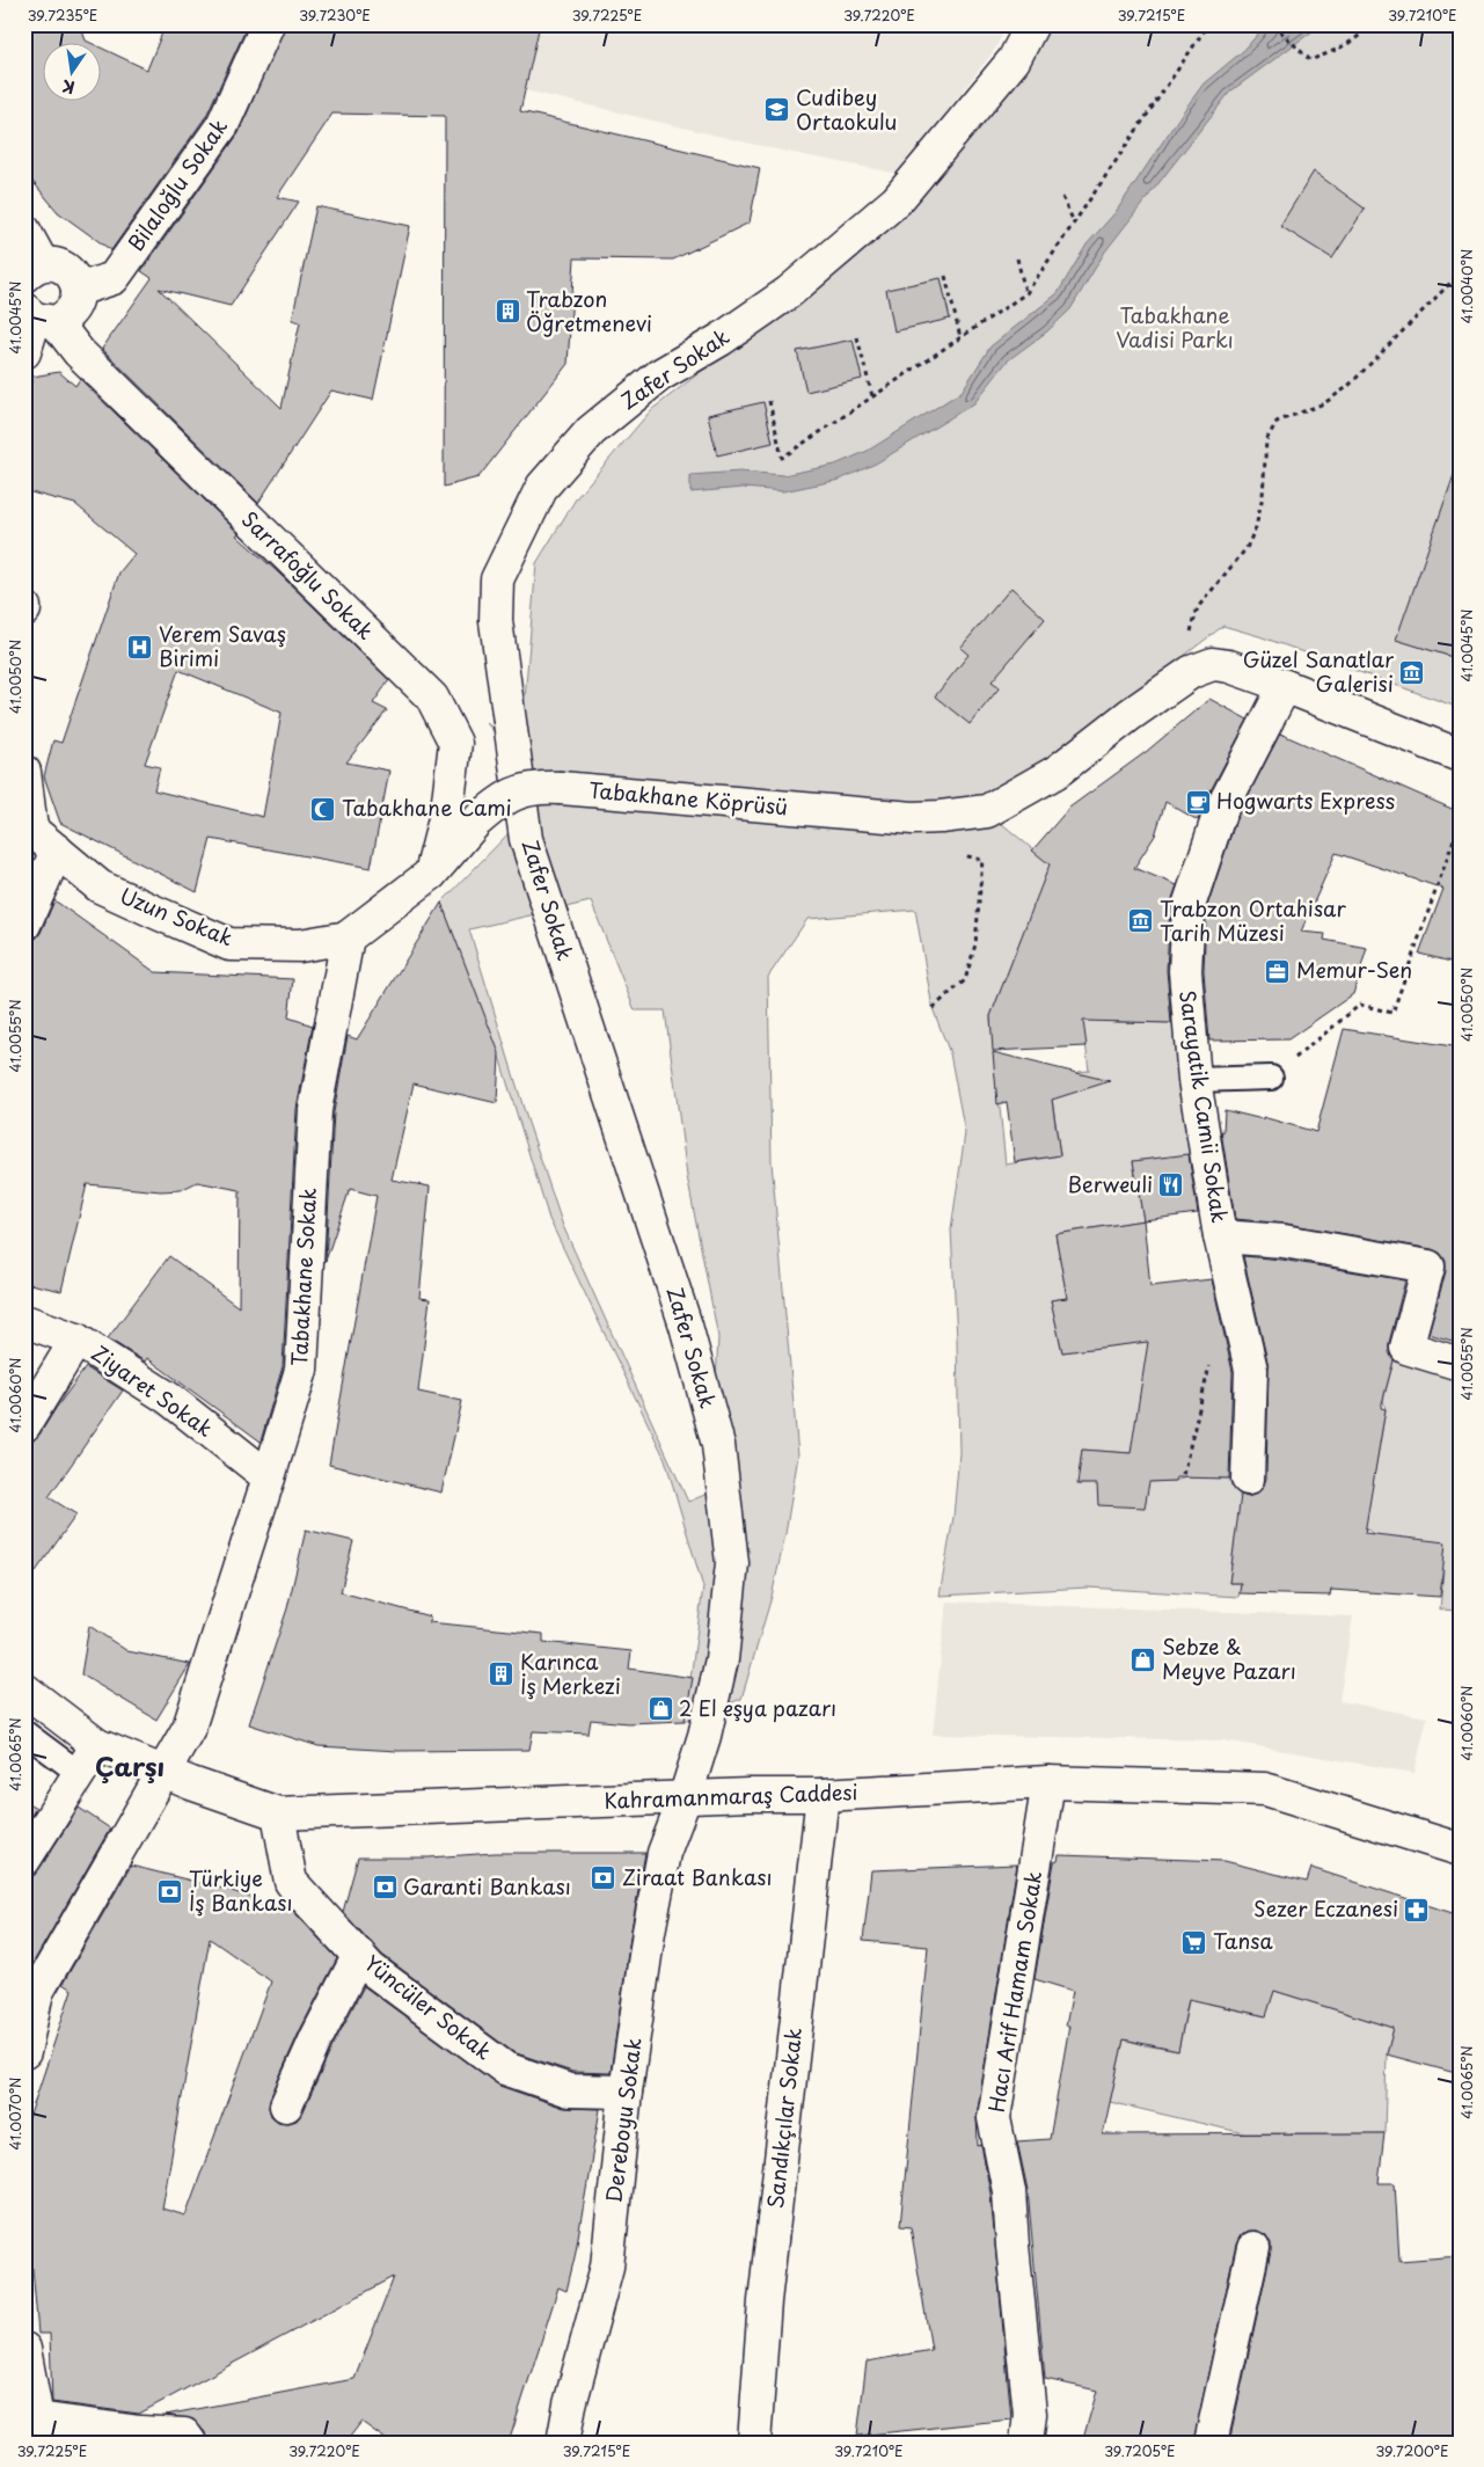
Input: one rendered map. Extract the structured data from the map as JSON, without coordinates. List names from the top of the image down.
{
  "streets": {
    "street": [
      "Bilaloğlu Sokak",
      "Zafer Sokak",
      "Sarrafoğlu Sokak",
      "Tabakhane Köprüsü",
      "Uzun Sokak",
      "Sarayatik Camii Sokak",
      "Tabakhane Sokak",
      "Ziyaret Sokak",
      "Kahramanmaraş Caddesi",
      "Hacı Arif Hamam Sokak",
      "Yüncüler Sokak",
      "Sandıkçılar Sokak",
      "Dereboyu Sokak"
    ]
  },
  "crossings": [
    ["Zafer Sokak", "Kahramanmaraş Caddesi"],
    ["Zafer Sokak", "Dereboyu Sokak"],
    ["Sarrafoğlu Sokak", "Tabakhane Köprüsü"],
    ["Uzun Sokak", "Tabakhane Sokak"],
    ["Tabakhane Sokak", "Ziyaret Sokak"],
    ["Tabakhane Sokak", "Kahramanmaraş Caddesi"],
    ["Kahramanmaraş Caddesi", "Hacı Arif Hamam Sokak"],
    ["Kahramanmaraş Caddesi", "Yüncüler Sokak"],
    ["Kahramanmaraş Caddesi", "Sandıkçılar Sokak"],
    ["Kahramanmaraş Caddesi", "Dereboyu Sokak"],
    ["Yüncüler Sokak", "Dereboyu Sokak"]
  ],
  "districts": ["Çarşı"],
  "parks": ["Tabakhane Vadisi Parkı"],
  "places": {
    "school or university": ["Cudibey Ortaokulu"],
    "building": ["Trabzon Öğretmenevi", "Karınca İş Merkezi"],
    "hospital": ["Verem Savaş Birimi"],
    "museum": ["Güzel Sanatlar Galerisi", "Trabzon Ortahisar Tarih Müzesi"],
    "cafe": ["Hogwarts Express"],
    "mosque": ["Tabakhane Cami"],
    "office": ["Memur-Sen"],
    "restaurant": ["Berweuli"],
    "shop": ["Sebze & Meyve Pazarı", "2 El eşya pazarı"],
    "bank": ["Ziraat Bankası", "Garanti Bankası", "Türkiye İş Bankası"],
    "pharmacy": ["Sezer Eczanesi"],
    "supermarket": ["Tansa"]
  },
  "north": "bottom",
  "coordinates": [
    "39.7235°E",
    "39.7230°E",
    "39.7225°E",
    "39.7220°E",
    "39.7215°E",
    "39.7210°E",
    "41.0040°N",
    "41.0045°N",
    "41.0050°N",
    "41.0055°N",
    "41.0060°N",
    "41.0065°N",
    "41.0070°N",
    "39.7205°E",
    "39.7200°E"
  ]
}
